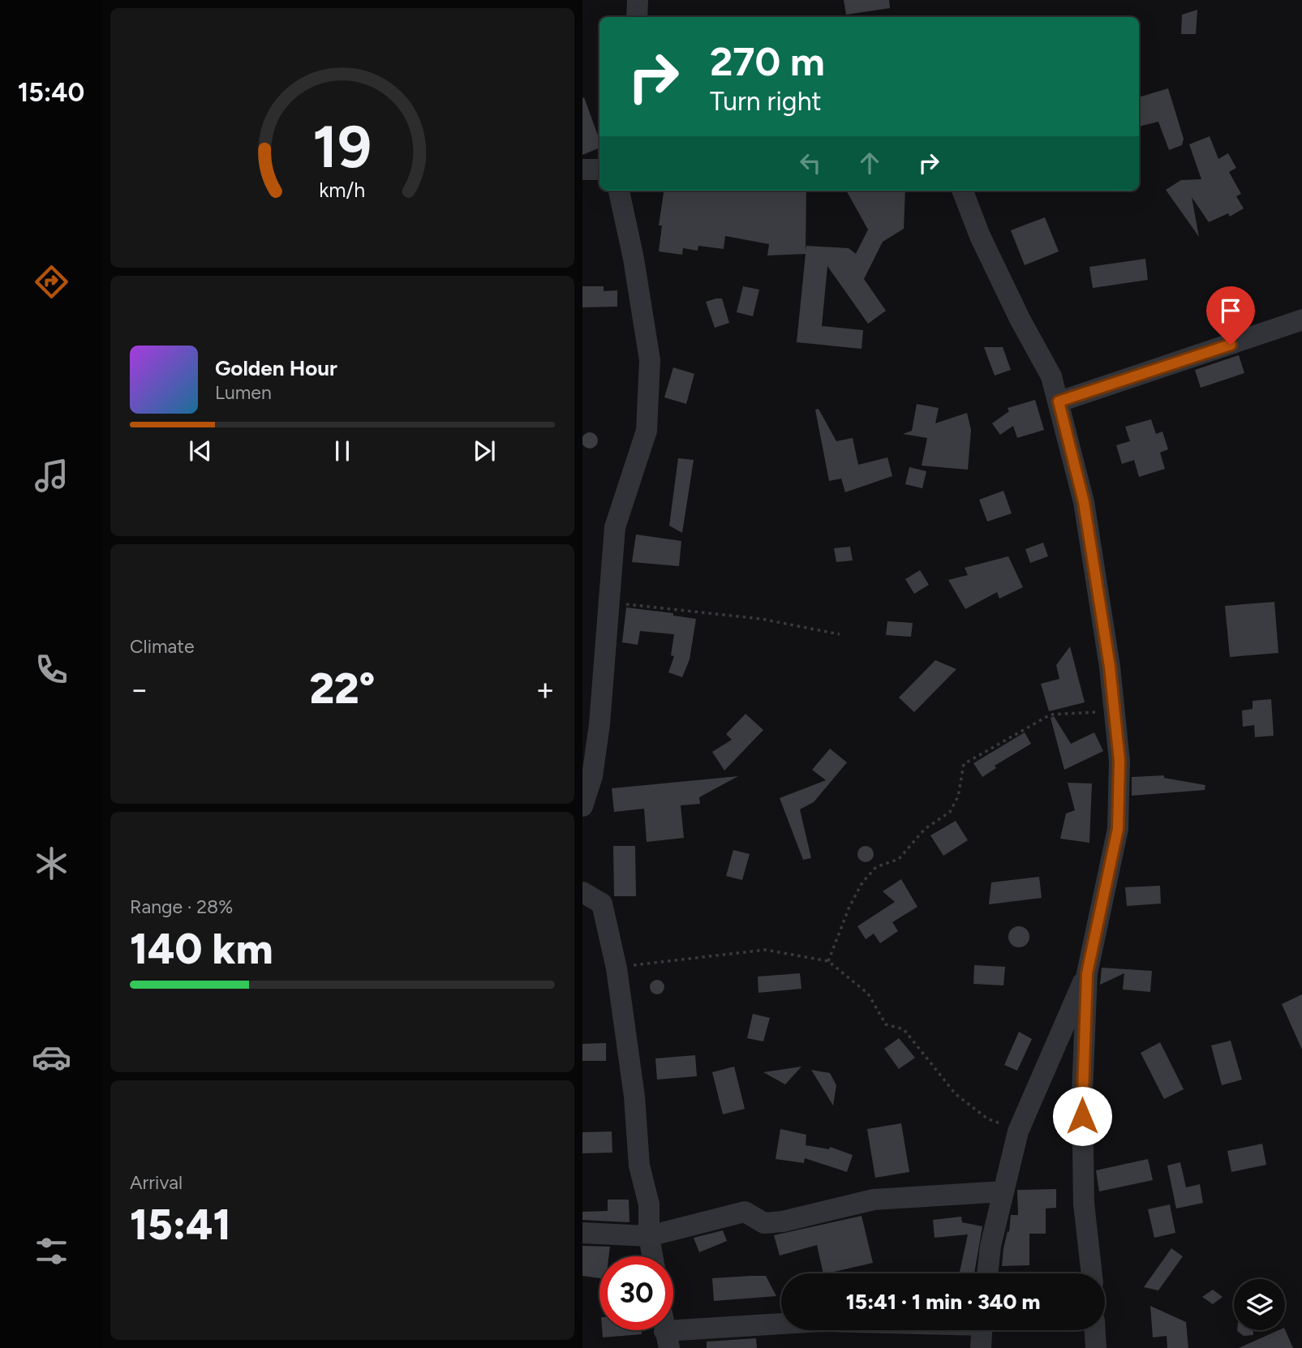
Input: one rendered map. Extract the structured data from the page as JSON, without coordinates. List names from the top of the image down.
{
  "page": {
    "tabs": "15:40",
    "turn": ["270 m", "Turn right"],
    "song": ["Golden Hour", "Lumen"],
    "tile": [
      "Climate",
      ["Range · 28%", "140 km"],
      ["Arrival", "15:41"]
    ],
    "heat": ["−", "22°", "+"],
    "limit": "30",
    "trip": "15:41 · 1 min · 340 m",
    "gauge": ["19", "km/h"]
  }
}
